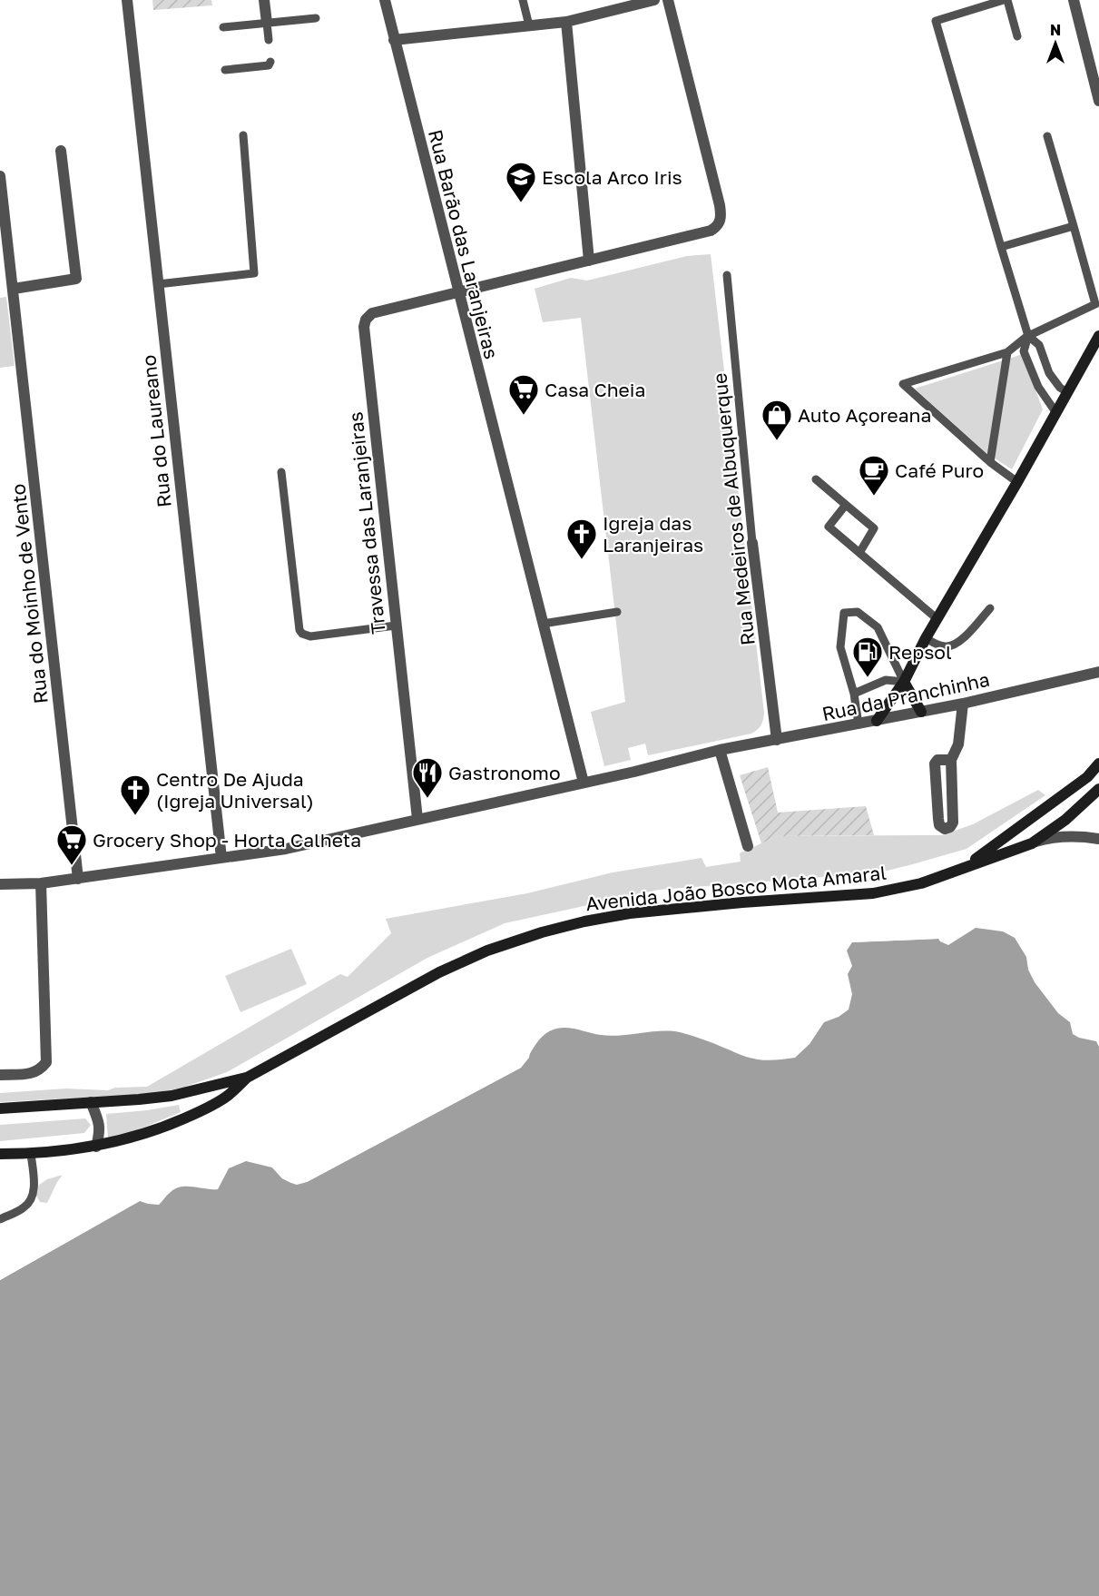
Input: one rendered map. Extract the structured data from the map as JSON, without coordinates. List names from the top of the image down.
{
  "streets": {
    "main road": ["Avenida João Bosco Mota Amaral"],
    "street": [
      "Rua Barão das Laranjeiras",
      "Rua do Laureano",
      "Rua Medeiros de Albuquerque",
      "Travessa das Laranjeiras",
      "Rua do Moinho de Vento",
      "Rua da Pranchinha"
    ]
  },
  "crossings": [
    ["Rua Barão das Laranjeiras", "Travessa das Laranjeiras"],
    ["Rua Barão das Laranjeiras", "Rua da Pranchinha"],
    ["Rua do Laureano", "Rua da Pranchinha"],
    ["Rua Medeiros de Albuquerque", "Rua da Pranchinha"],
    ["Travessa das Laranjeiras", "Rua da Pranchinha"],
    ["Rua do Moinho de Vento", "Rua da Pranchinha"]
  ],
  "places": {
    "school or university": ["Escola Arco Iris"],
    "supermarket": ["Casa Cheia", "Grocery Shop - Horta Calheta"],
    "shop": ["Auto Açoreana"],
    "cafe": ["Café Puro"],
    "church": ["Igreja das Laranjeiras", "Centro De Ajuda (Igreja Universal)"],
    "fuel station": ["Repsol"],
    "restaurant": ["Gastronomo"]
  },
  "north": "top"
}
